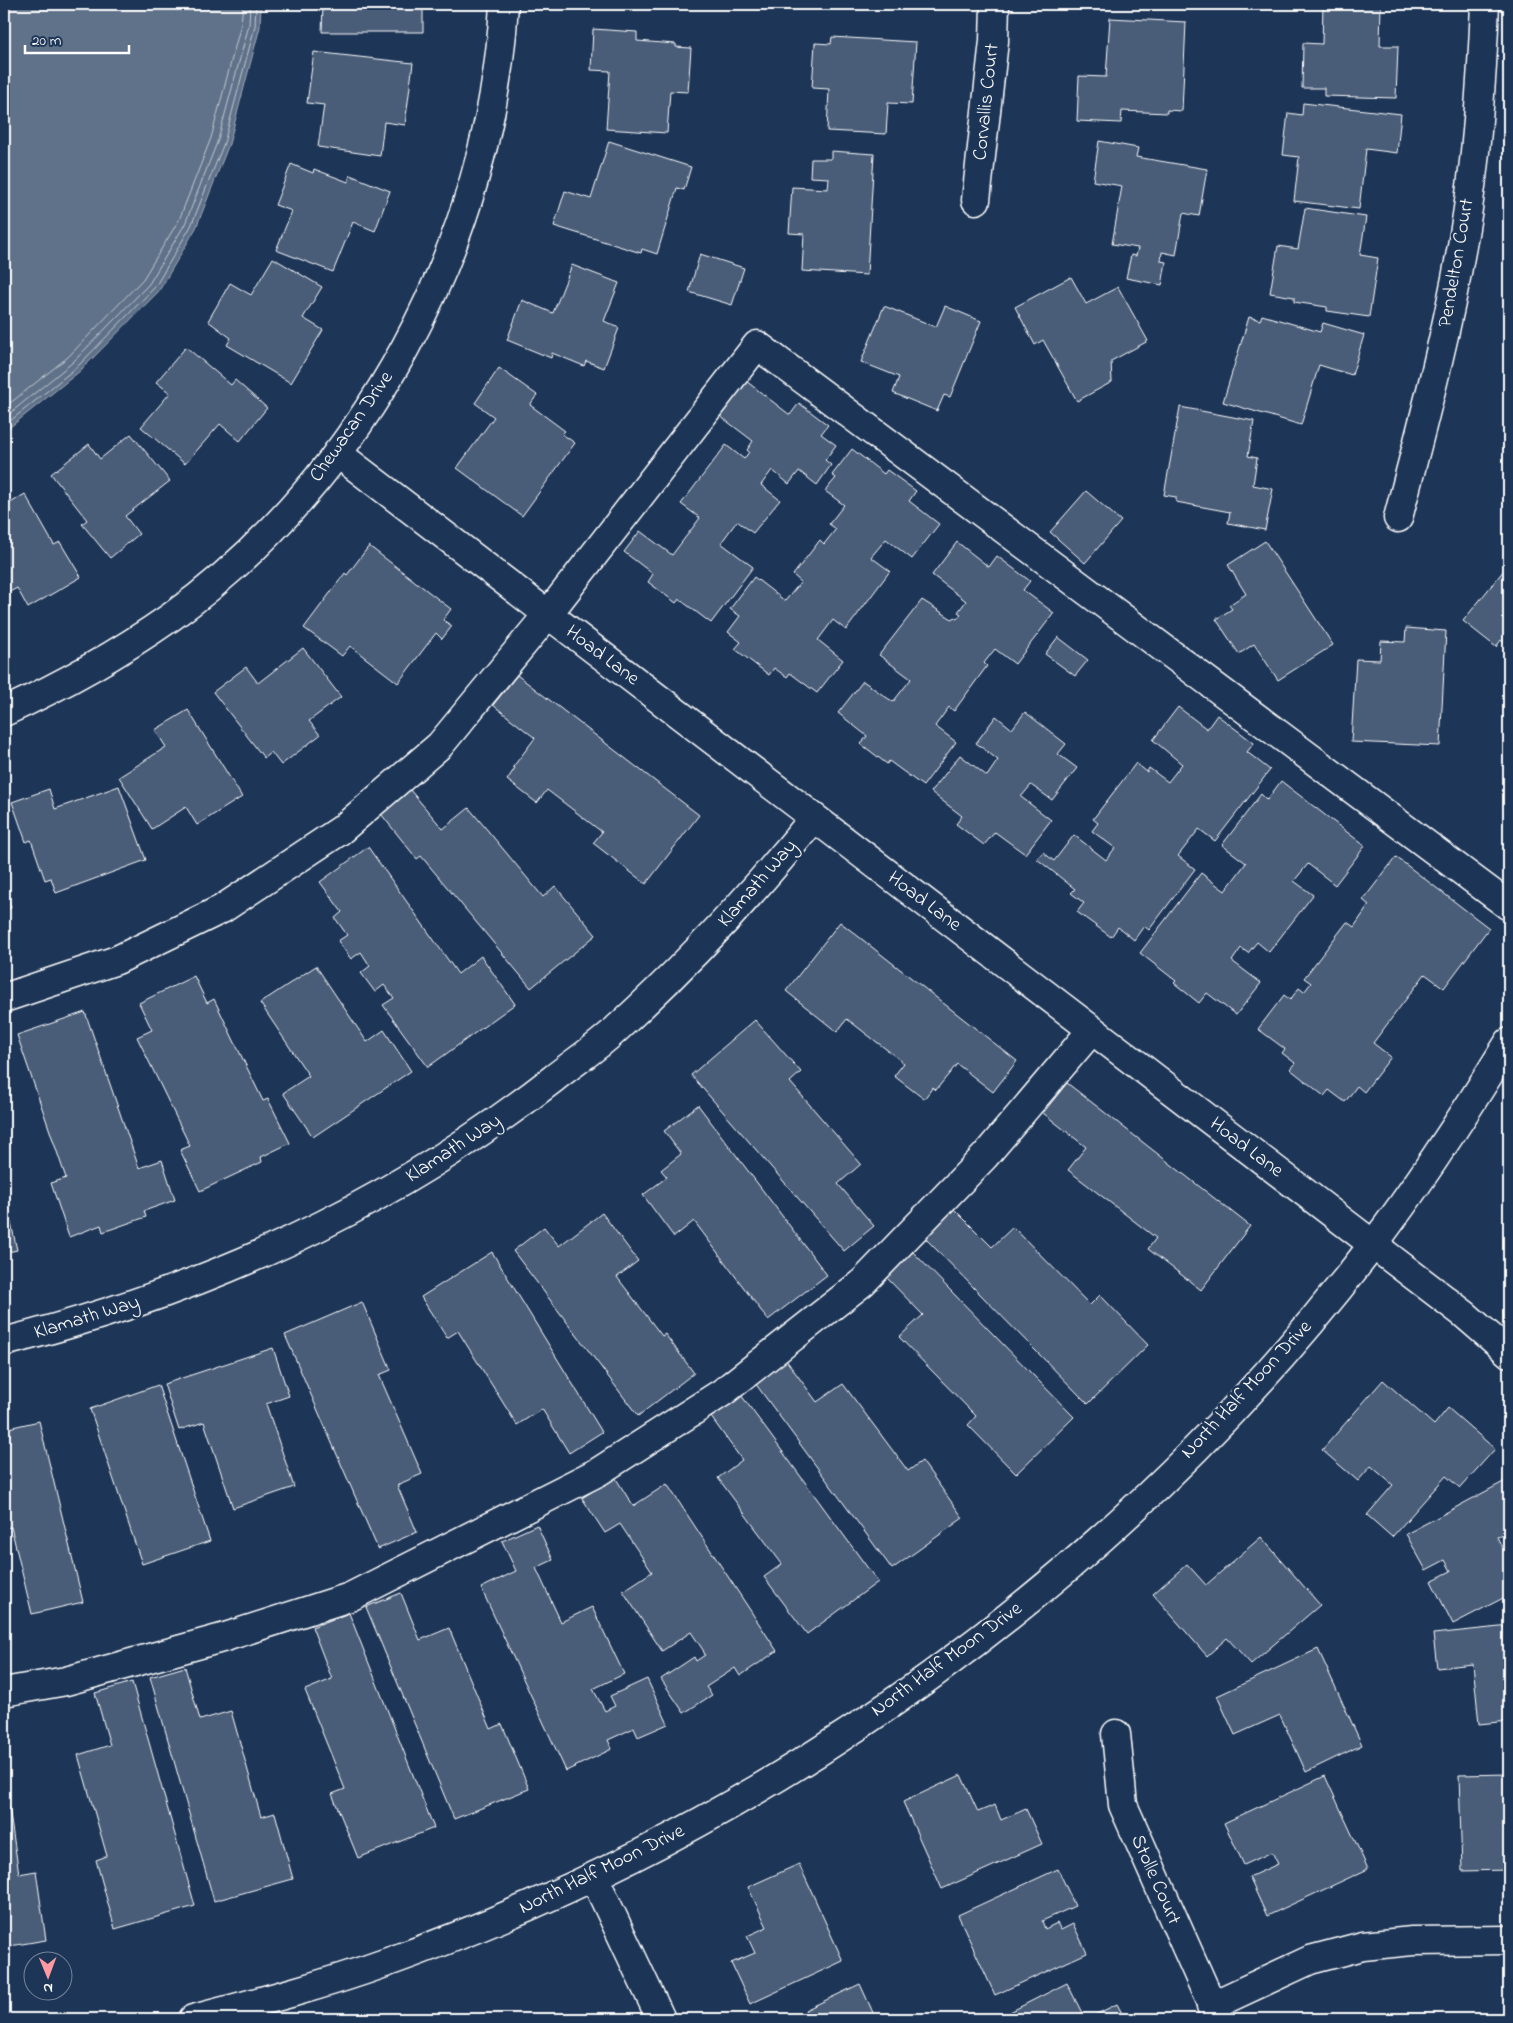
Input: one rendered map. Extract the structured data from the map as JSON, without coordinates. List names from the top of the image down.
{
  "streets": {
    "street": [
      "Corvallis Court",
      "Pendelton Court",
      "Chewacan Drive",
      "Hoad Lane",
      "Klamath Way",
      "North Half Moon Drive",
      "Stolle Court"
    ]
  },
  "crossings": [
    ["Chewacan Drive", "Hoad Lane"],
    ["Hoad Lane", "Klamath Way"],
    ["Hoad Lane", "North Half Moon Drive"]
  ],
  "scale_bar": "20 m",
  "north": "bottom"
}
